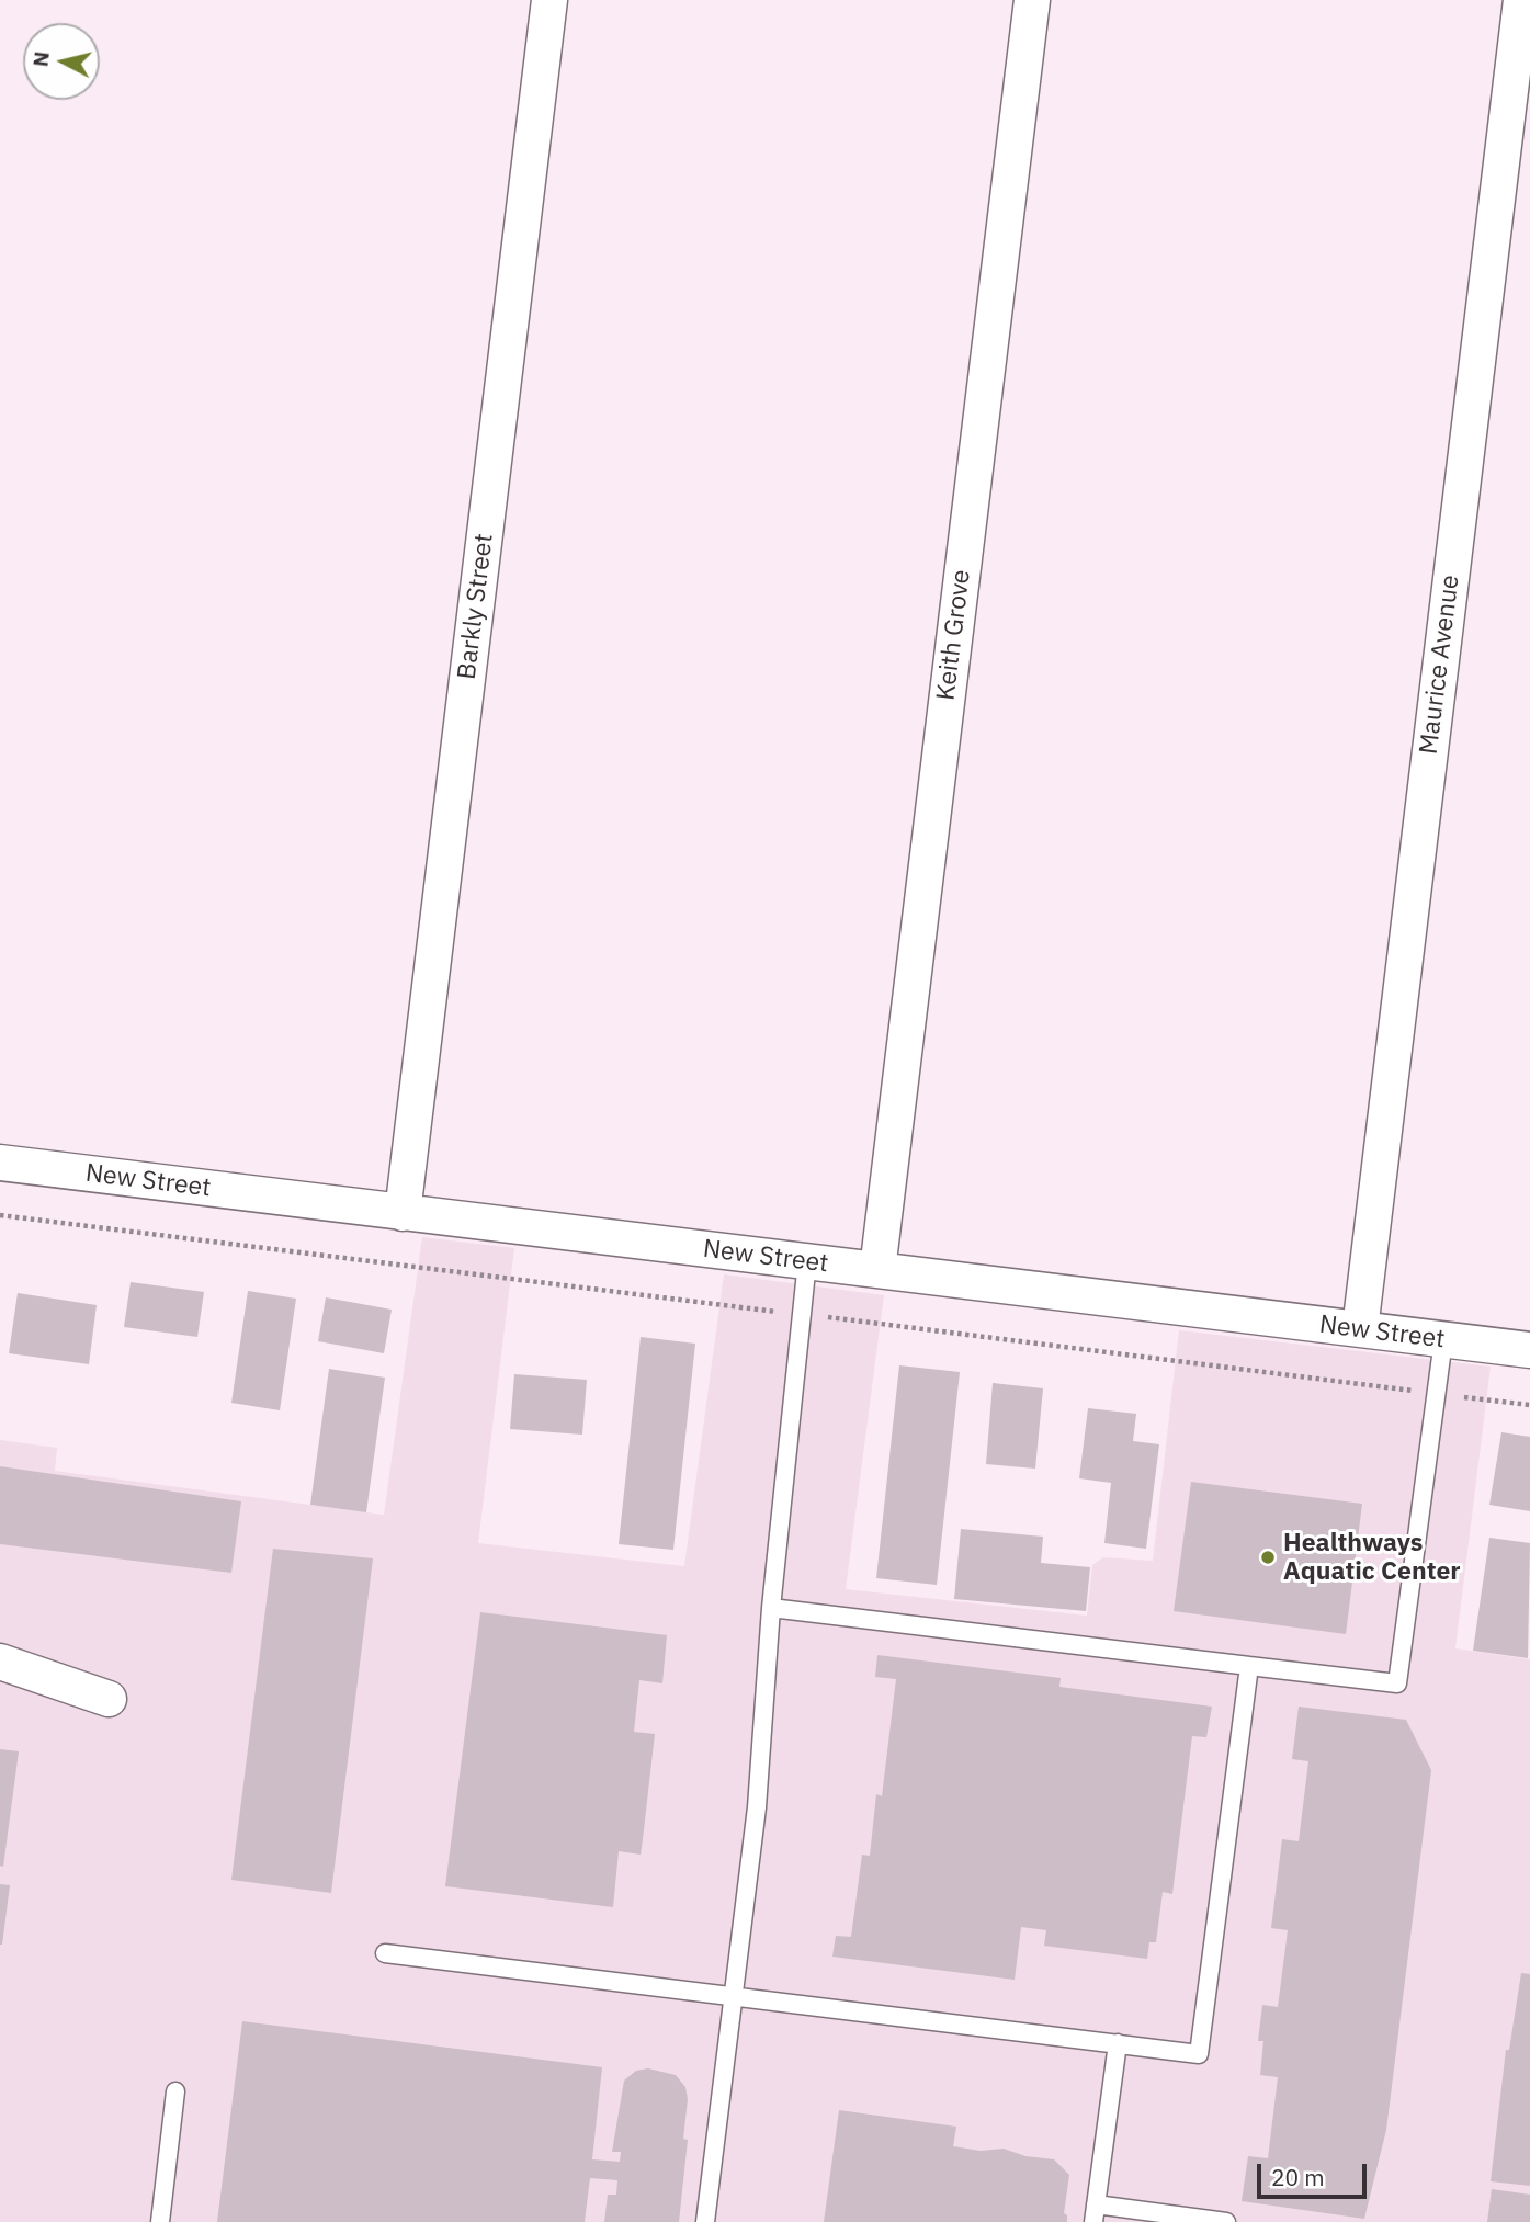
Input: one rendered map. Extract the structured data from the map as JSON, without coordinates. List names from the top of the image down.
{
  "streets": {
    "street": [
      "Barkly Street",
      "Keith Grove",
      "Maurice Avenue",
      "New Street"
    ]
  },
  "crossings": [
    ["Barkly Street", "New Street"],
    ["Keith Grove", "New Street"],
    ["Maurice Avenue", "New Street"]
  ],
  "places": ["Healthways Aquatic Center"],
  "scale_bar": "20 m",
  "north": "left"
}
